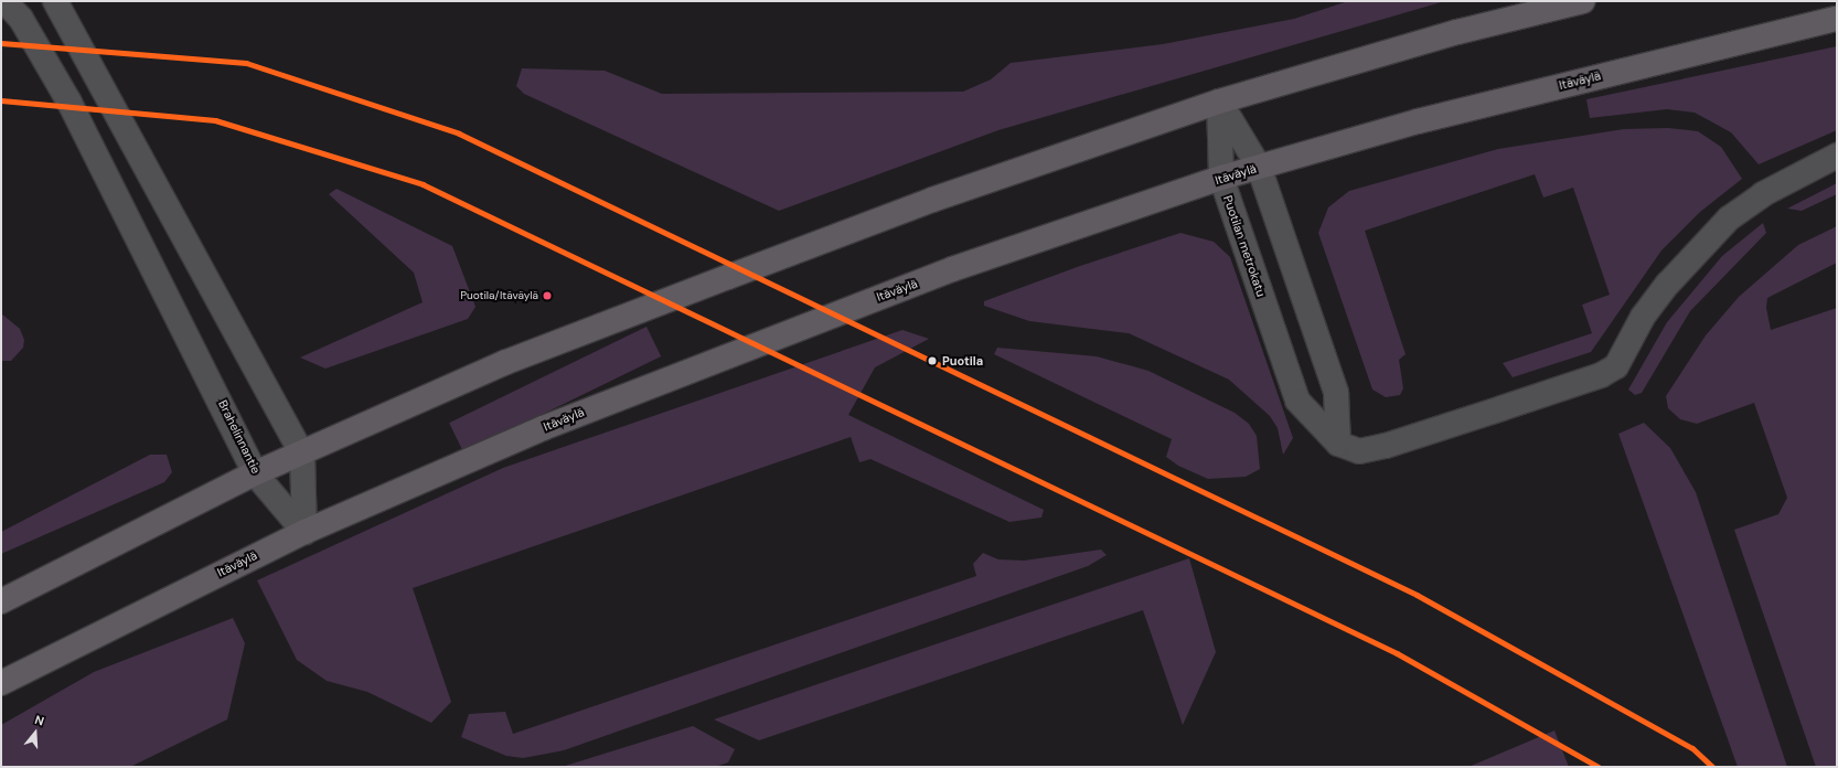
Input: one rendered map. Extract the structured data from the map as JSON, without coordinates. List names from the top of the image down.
{
  "streets": {
    "main road": ["Itäväylä"],
    "street": ["Puotilan metrokatu", "Brahelinnantie"]
  },
  "crossings": [
    ["Itäväylä", "Puotilan metrokatu"],
    ["Itäväylä", "Brahelinnantie"]
  ],
  "places": ["Puotila/Itäväylä", "Puotila"],
  "north": "top"
}
